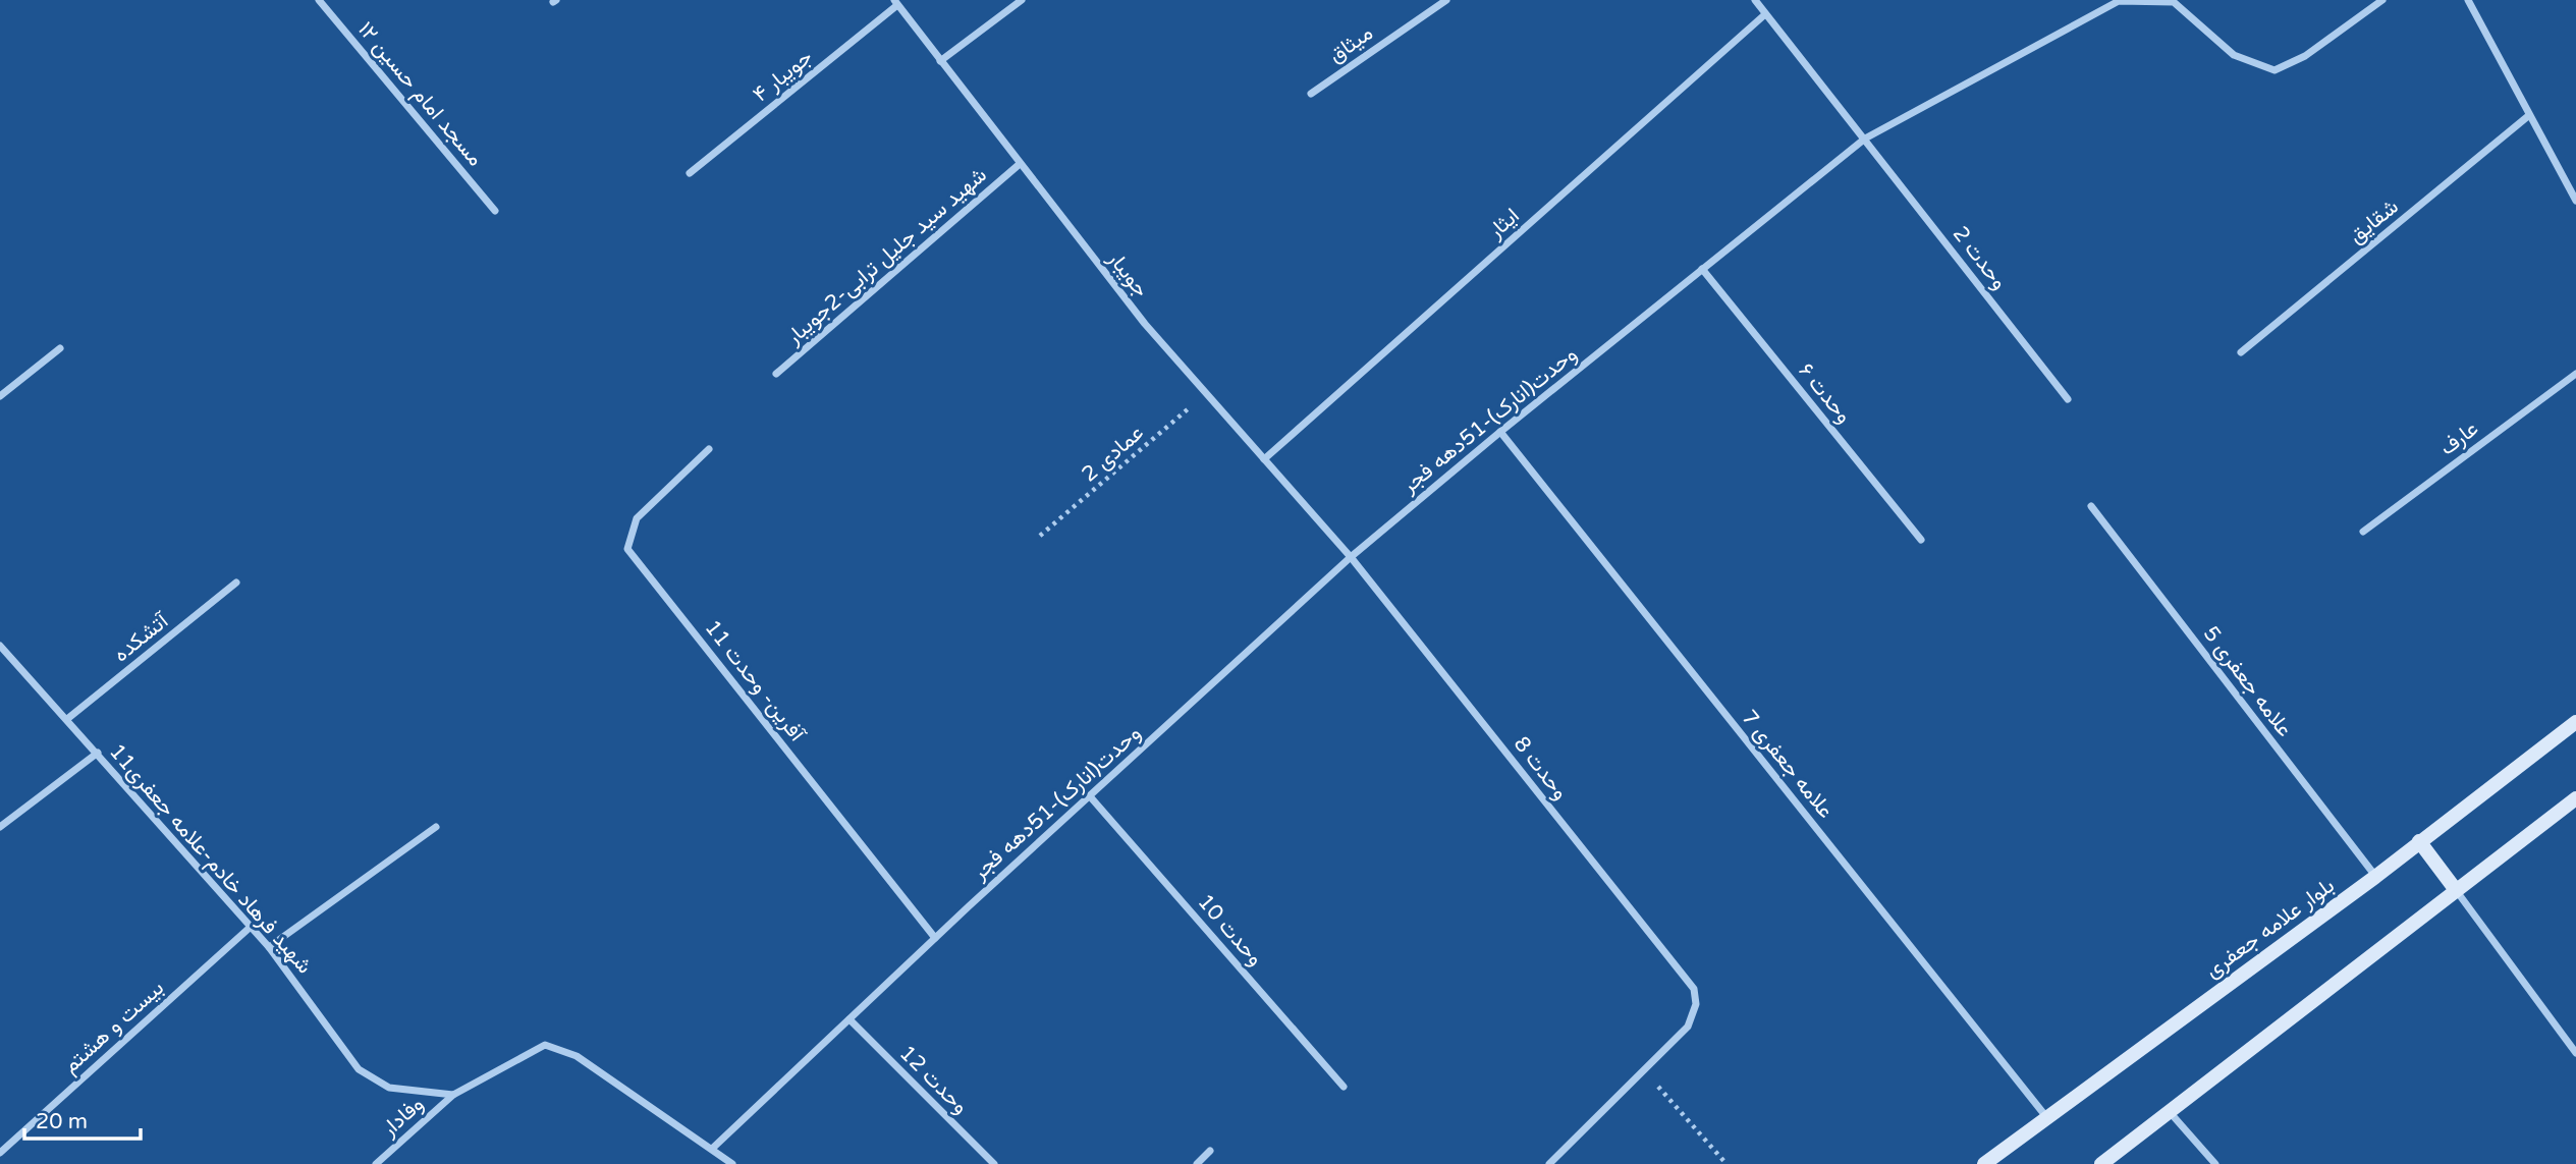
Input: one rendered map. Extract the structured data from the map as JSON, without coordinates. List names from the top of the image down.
{
  "streets": {
    "main road": ["بلوار علامه جعفری"],
    "street": [
      "میثاق",
      "جویبار ۴",
      "مسجد امام حسین ۱۲",
      "شقایق",
      "ایثار",
      "شهید سید جلیل ترابی-2جویبار",
      "وحدت 2",
      "جویبار",
      "وحدت ۶",
      "وحدت(انارک)-51دهه فجر",
      "عارف",
      "آتشکده",
      "آفرین- وحدت 11",
      "علامه جعفری 5",
      "علامه جعفری 7",
      "وحدت 8",
      "شهید فرهاد خادم-علامه جعفری11",
      "وحدت 10",
      "بیست و هشتم",
      "وحدت 12",
      "وفادار"
    ],
    "path": ["عمادی 2"]
  },
  "crossings": [
    ["جویبار ۴", "جویبار"],
    ["ایثار", "وحدت 2"],
    ["ایثار", "جویبار"],
    ["شهید سید جلیل ترابی-2جویبار", "جویبار"],
    ["وحدت 2", "وحدت(انارک)-51دهه فجر"],
    ["جویبار", "وحدت(انارک)-51دهه فجر"],
    ["جویبار", "عمادی 2"],
    ["جویبار", "وحدت 8"],
    ["وحدت ۶", "وحدت(انارک)-51دهه فجر"],
    ["وحدت(انارک)-51دهه فجر", "آفرین- وحدت 11"],
    ["وحدت(انارک)-51دهه فجر", "علامه جعفری 7"],
    ["وحدت(انارک)-51دهه فجر", "وحدت 8"],
    ["وحدت(انارک)-51دهه فجر", "وحدت 10"],
    ["وحدت(انارک)-51دهه فجر", "وحدت 12"],
    ["آتشکده", "شهید فرهاد خادم-علامه جعفری11"],
    ["علامه جعفری 5", "بلوار علامه جعفری"],
    ["علامه جعفری 7", "بلوار علامه جعفری"],
    ["شهید فرهاد خادم-علامه جعفری11", "بیست و هشتم"],
    ["شهید فرهاد خادم-علامه جعفری11", "وفادار"]
  ],
  "scale_bar": "20 m"
}
